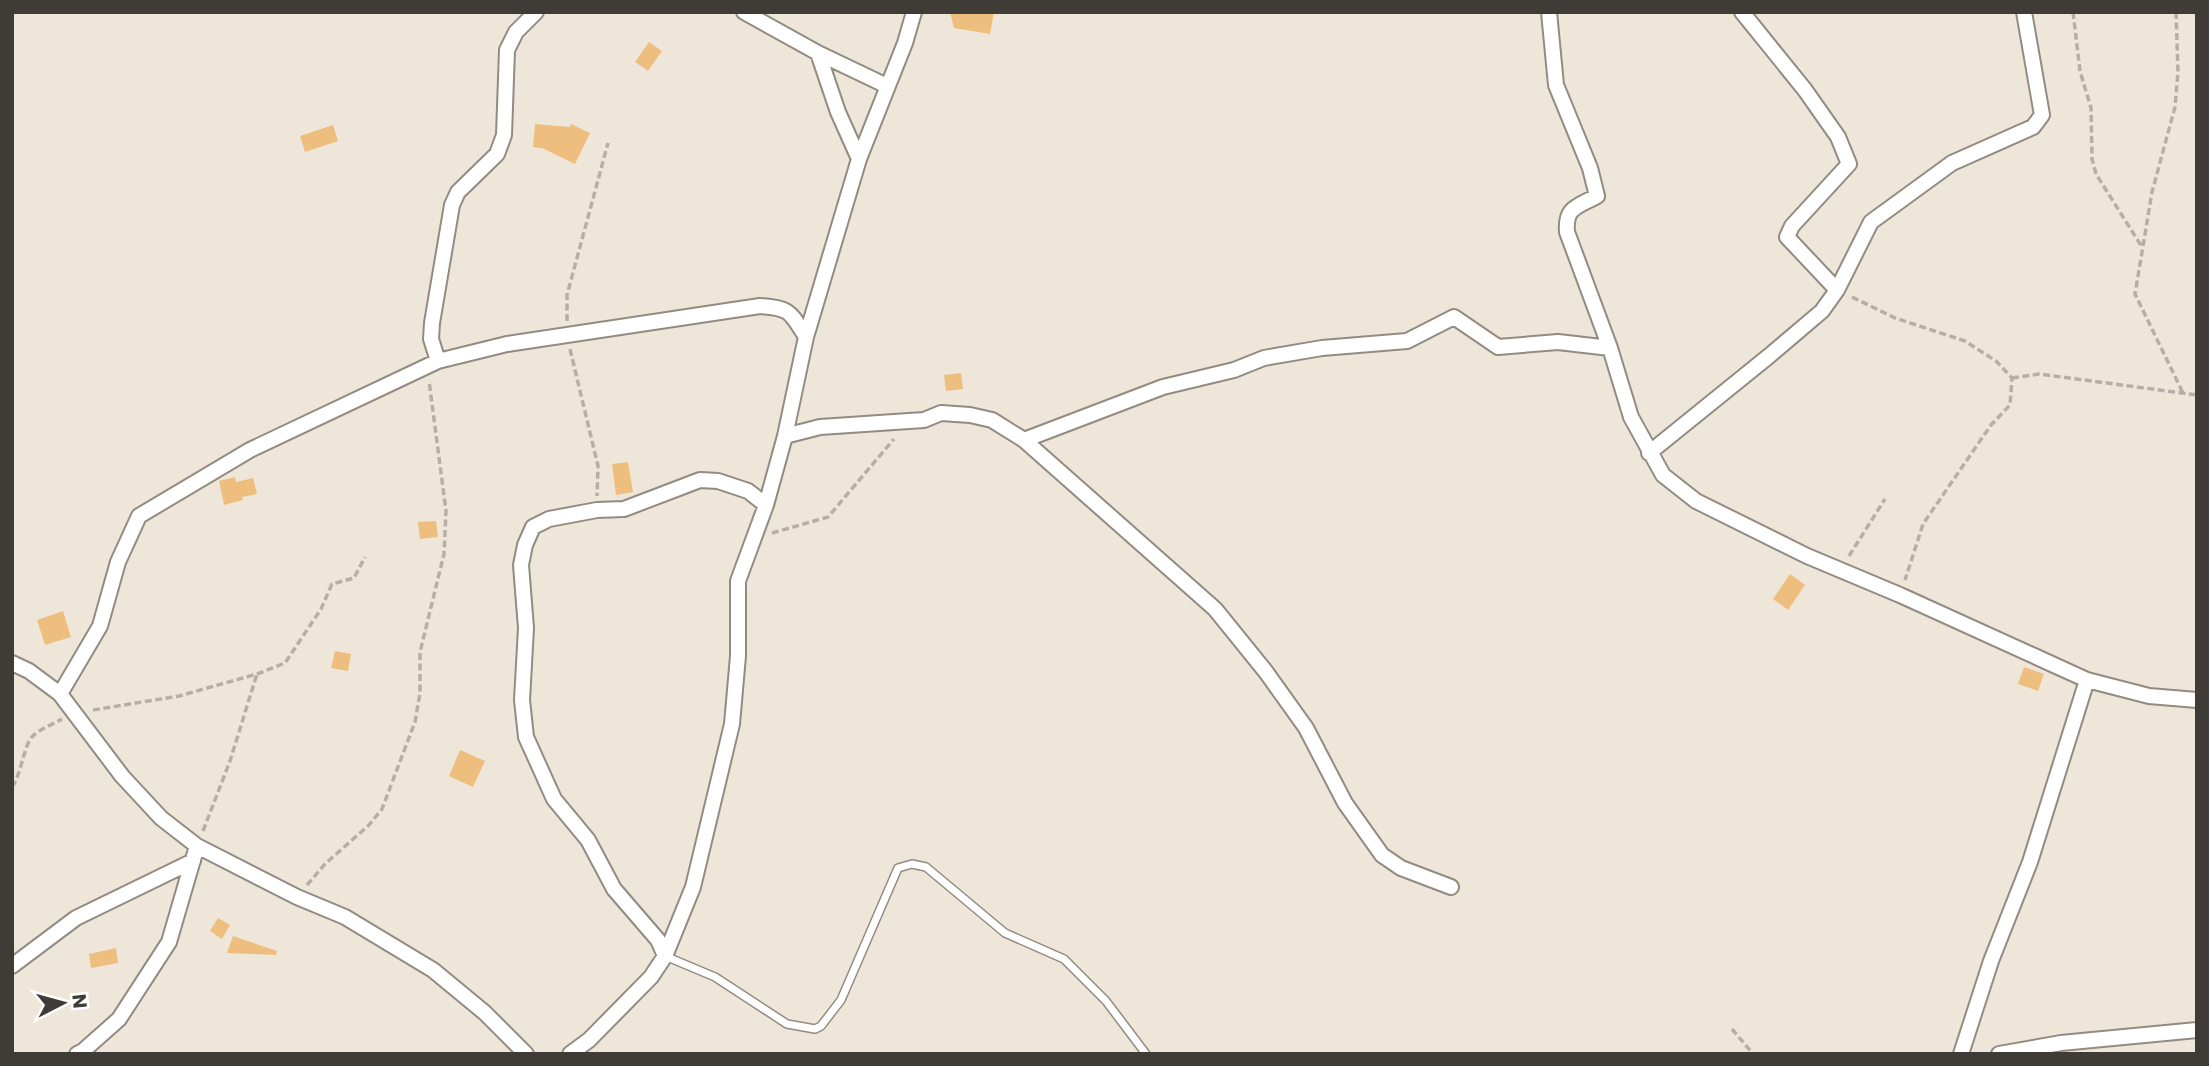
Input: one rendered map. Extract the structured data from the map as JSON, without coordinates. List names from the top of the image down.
{
  "north": "right"
}
